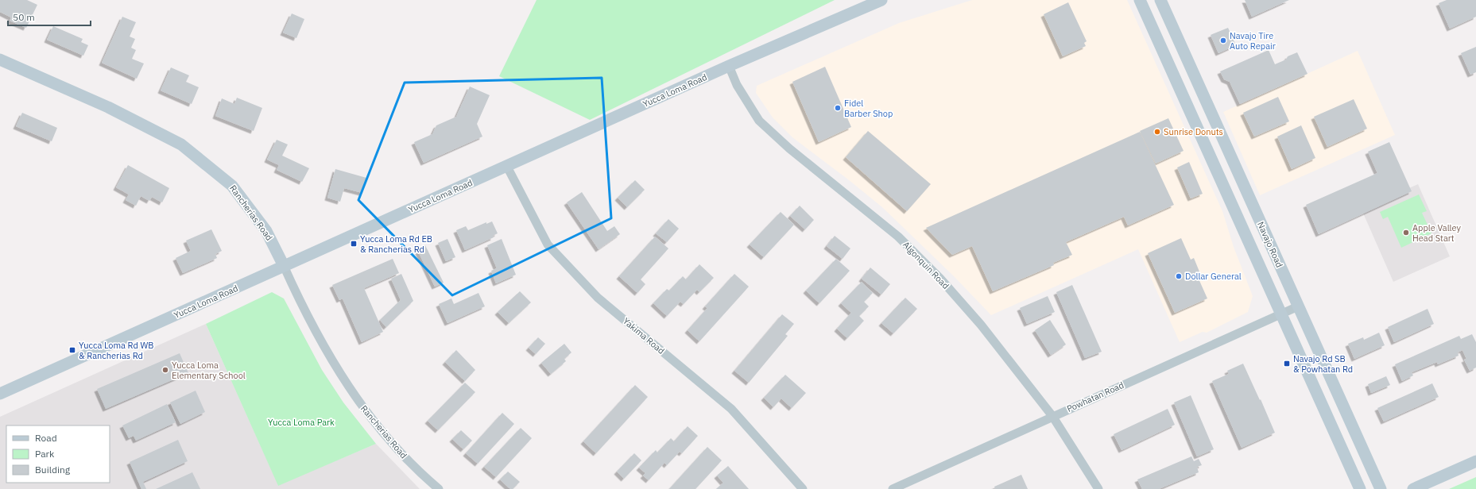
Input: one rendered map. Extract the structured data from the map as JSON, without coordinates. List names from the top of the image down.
{
  "streets": {
    "main road": ["Yucca Loma Road", "Rancherias Road", "Navajo Road"],
    "street": ["Algonquin Road", "Yakima Road", "Powhatan Road"]
  },
  "crossings": [
    ["Yucca Loma Road", "Rancherias Road"],
    ["Yucca Loma Road", "Algonquin Road"],
    ["Yucca Loma Road", "Yakima Road"],
    ["Navajo Road", "Powhatan Road"],
    ["Algonquin Road", "Powhatan Road"]
  ],
  "parks": ["Yucca Loma Park"],
  "places": {
    "other": [
      "Navajo Tire Auto Repair",
      "Fidel Barber Shop",
      "Sunrise Donuts",
      "Apple Valley Head Start",
      "Dollar General",
      "Yucca Loma Elementary School"
    ],
    "transit": ["Yucca Loma Rd EB & Rancherias Rd", "Yucca Loma Rd WB & Rancherias Rd", "Navajo Rd SB & Powhatan Rd"]
  },
  "legend": ["Road", "Park", "Building"],
  "scale_bar": "50 m"
}
